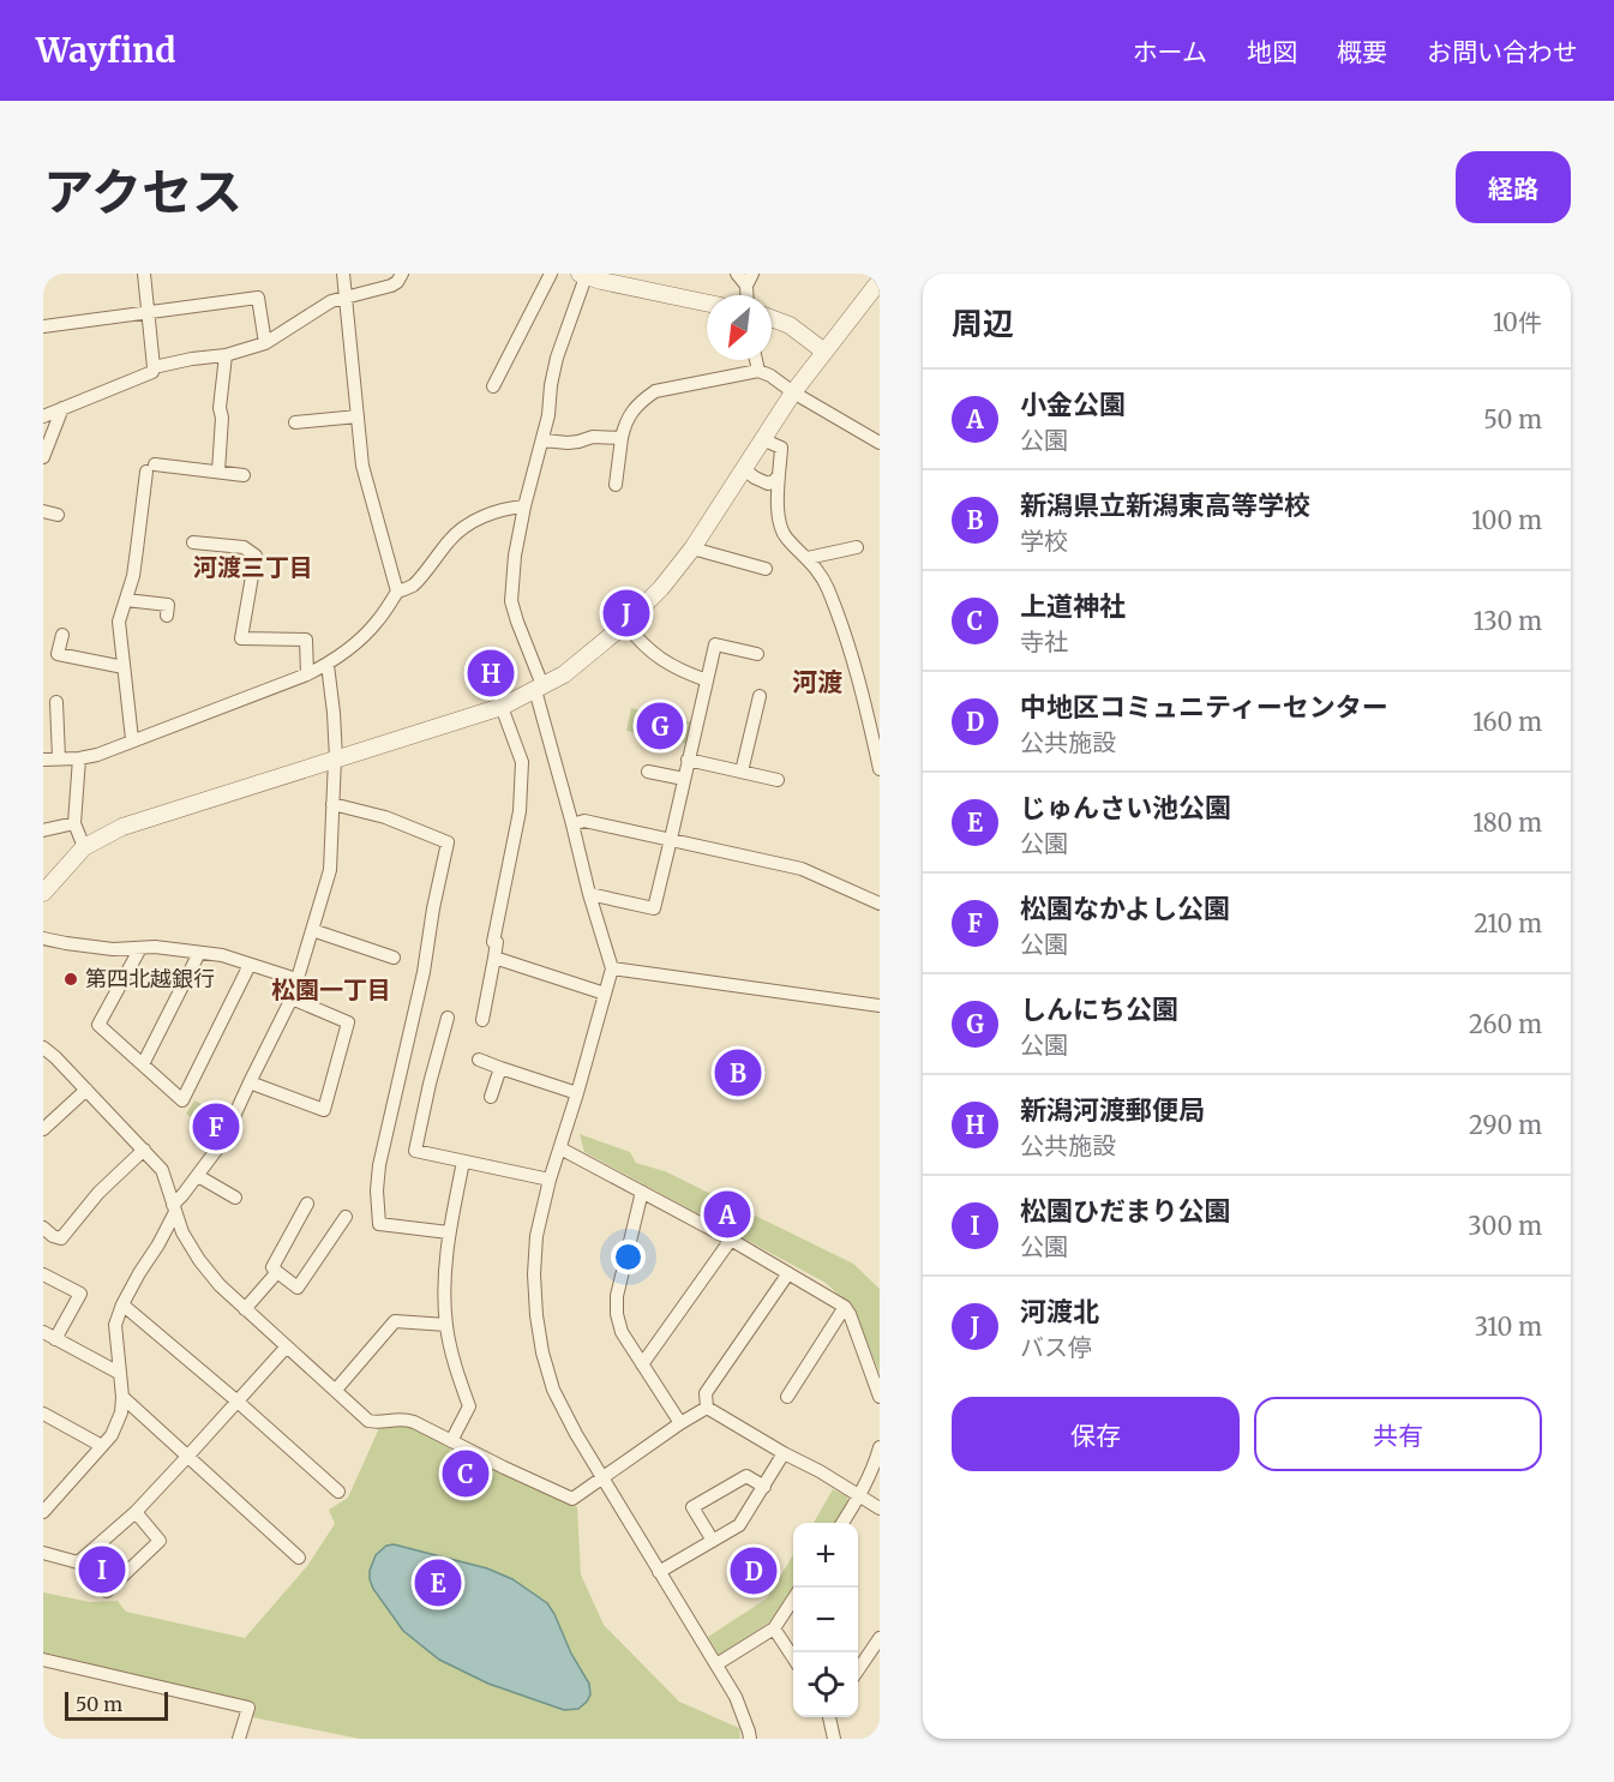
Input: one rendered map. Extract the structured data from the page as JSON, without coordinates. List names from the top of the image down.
{
  "districts": ["河渡三丁目", "河渡", "松園一丁目"],
  "places": ["第四北越銀行"],
  "scale_bar": "50 m",
  "north": "bottom left",
  "page": {
    "header": "Wayfind",
    "nav": [
      "ホーム",
      "地図",
      "概要",
      "お問い合わせ"
    ],
    "title": "アクセス",
    "buttons": [
      "経路",
      ["保存", "共有"]
    ],
    "heading": ["周辺", "10件"],
    "list": [
      {
        "mark": "A",
        "name": "小金公園",
        "note": "公園",
        "value": "50 m"
      },
      {
        "mark": "B",
        "name": "新潟県立新潟東高等学校",
        "note": "学校",
        "value": "100 m"
      },
      {
        "mark": "C",
        "name": "上道神社",
        "note": "寺社",
        "value": "130 m"
      },
      {
        "mark": "D",
        "name": "中地区コミュニティーセンター",
        "note": "公共施設",
        "value": "160 m"
      },
      {
        "mark": "E",
        "name": "じゅんさい池公園",
        "note": "公園",
        "value": "180 m"
      },
      {
        "mark": "F",
        "name": "松園なかよし公園",
        "note": "公園",
        "value": "210 m"
      },
      {
        "mark": "G",
        "name": "しんにち公園",
        "note": "公園",
        "value": "260 m"
      },
      {
        "mark": "H",
        "name": "新潟河渡郵便局",
        "note": "公共施設",
        "value": "290 m"
      },
      {
        "mark": "I",
        "name": "松園ひだまり公園",
        "note": "公園",
        "value": "300 m"
      },
      {
        "mark": "J",
        "name": "河渡北",
        "note": "バス停",
        "value": "310 m"
      }
    ],
    "pins": [
      "J",
      "H",
      "G",
      "B",
      "F",
      "A",
      "C",
      "I",
      "D",
      "E"
    ],
    "map_buttons": ["+", "−"],
    "scale": "50 m"
  }
}
